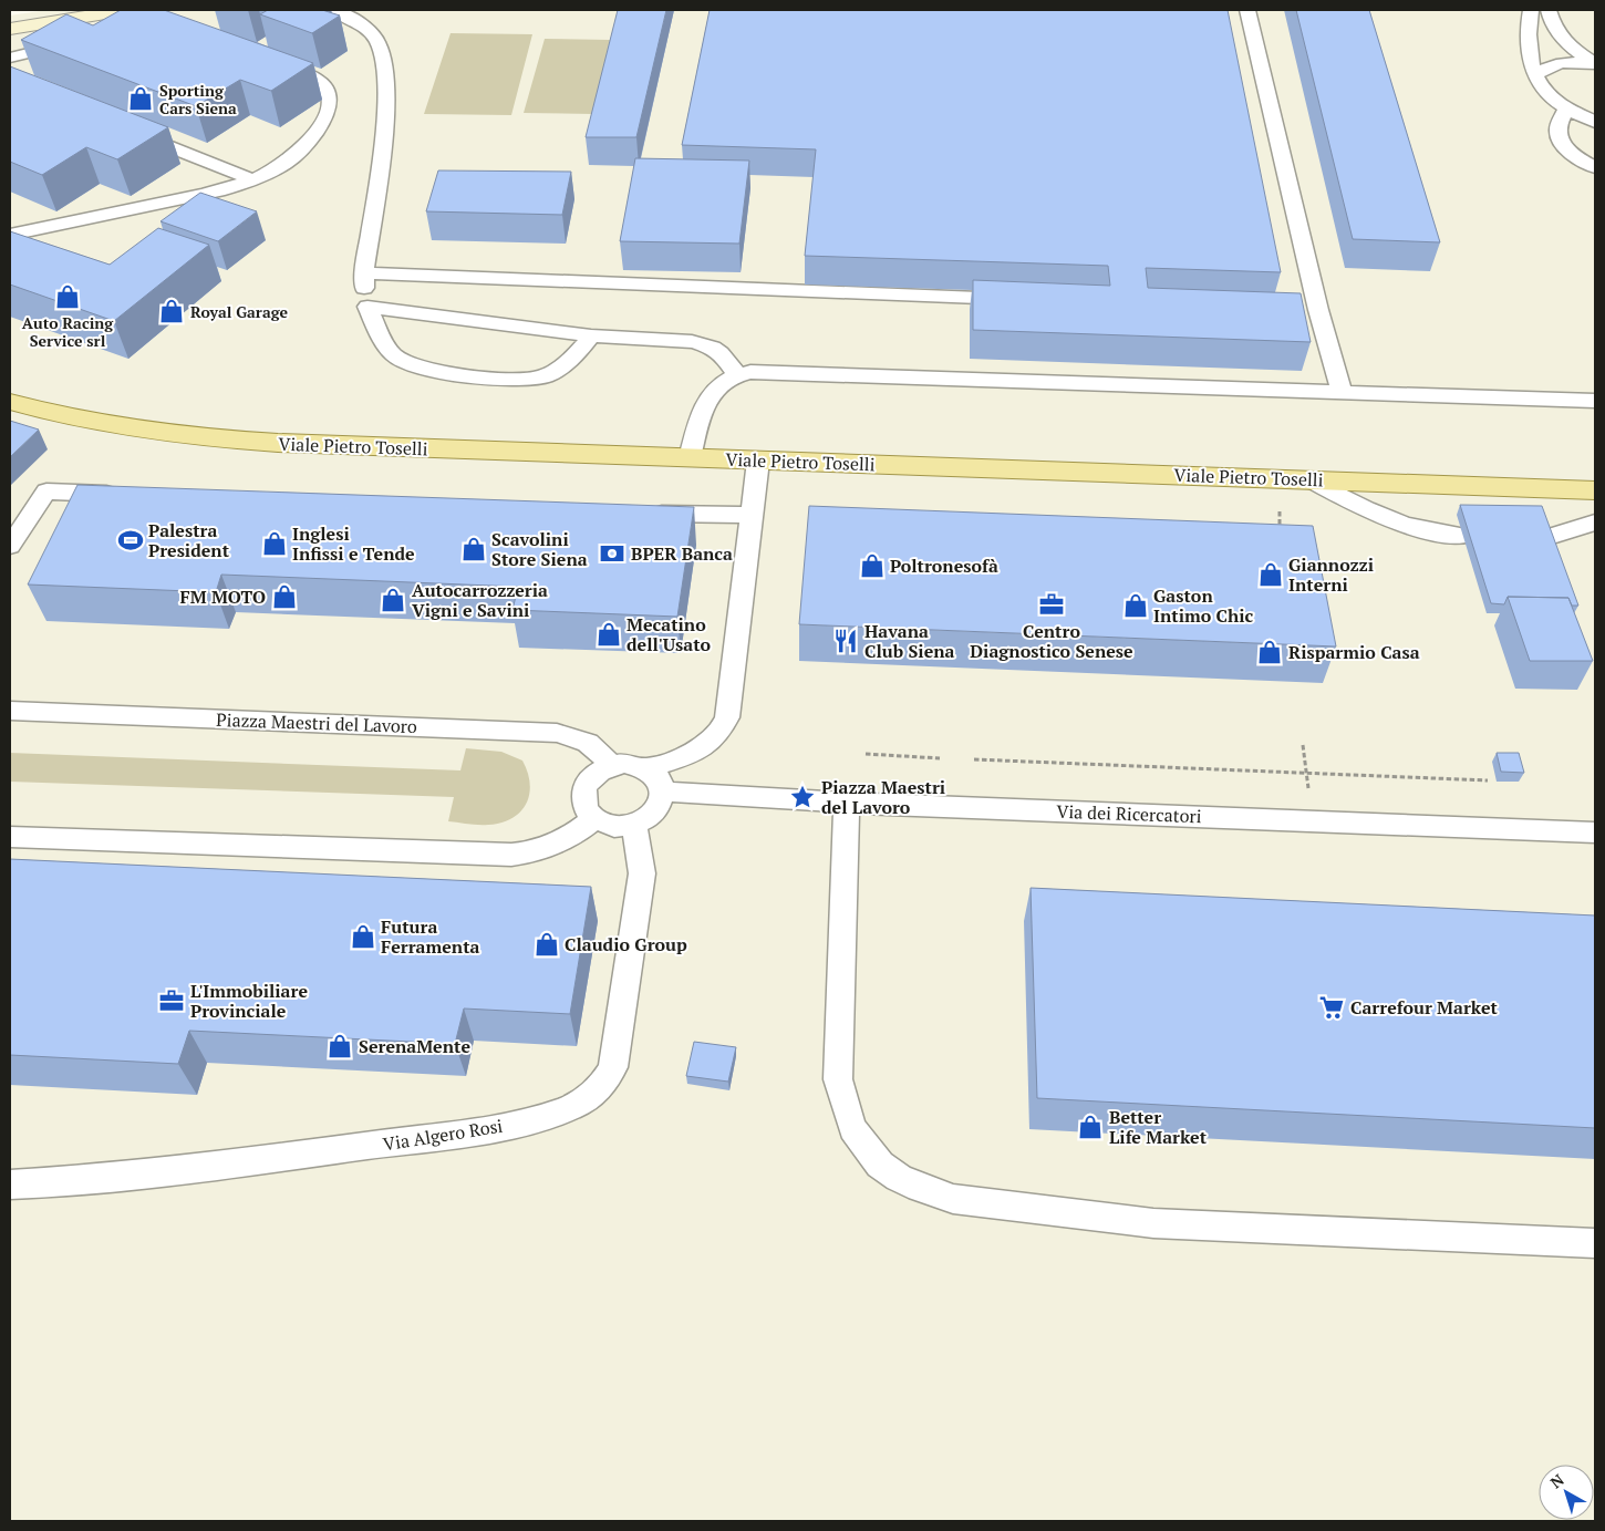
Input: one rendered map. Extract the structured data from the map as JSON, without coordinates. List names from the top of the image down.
{
  "streets": {
    "main road": ["Viale Pietro Toselli"],
    "lane": ["Piazza Maestri del Lavoro", "Via dei Ricercatori", "Via Algero Rosi"]
  },
  "crossings": [
    ["Piazza Maestri del Lavoro", "Via dei Ricercatori"],
    ["Piazza Maestri del Lavoro", "Via Algero Rosi"],
    ["Via dei Ricercatori", "Via Algero Rosi"]
  ],
  "places": {
    "shop": [
      "Sporting Cars Siena",
      "Auto Racing Service srl",
      "Royal Garage",
      "Inglesi Infissi e Tende",
      "Scavolini Store Siena",
      "Poltronesofà",
      "Giannozzi Interni",
      "FM MOTO",
      "Autocarrozzeria Vigni e Savini",
      "Gaston Intimo Chic",
      "Mecatino dell'Usato",
      "Risparmio Casa",
      "Futura Ferramenta",
      "Claudio Group",
      "SerenaMente",
      "Better Life Market"
    ],
    "sports": ["Palestra President"],
    "bank": ["BPER Banca"],
    "office": ["Centro Diagnostico Senese", "L'Immobiliare Provinciale"],
    "restaurant": ["Havana Club Siena"],
    "place": ["Piazza Maestri del Lavoro"],
    "supermarket": ["Carrefour Market"]
  },
  "north": "top left"
}
